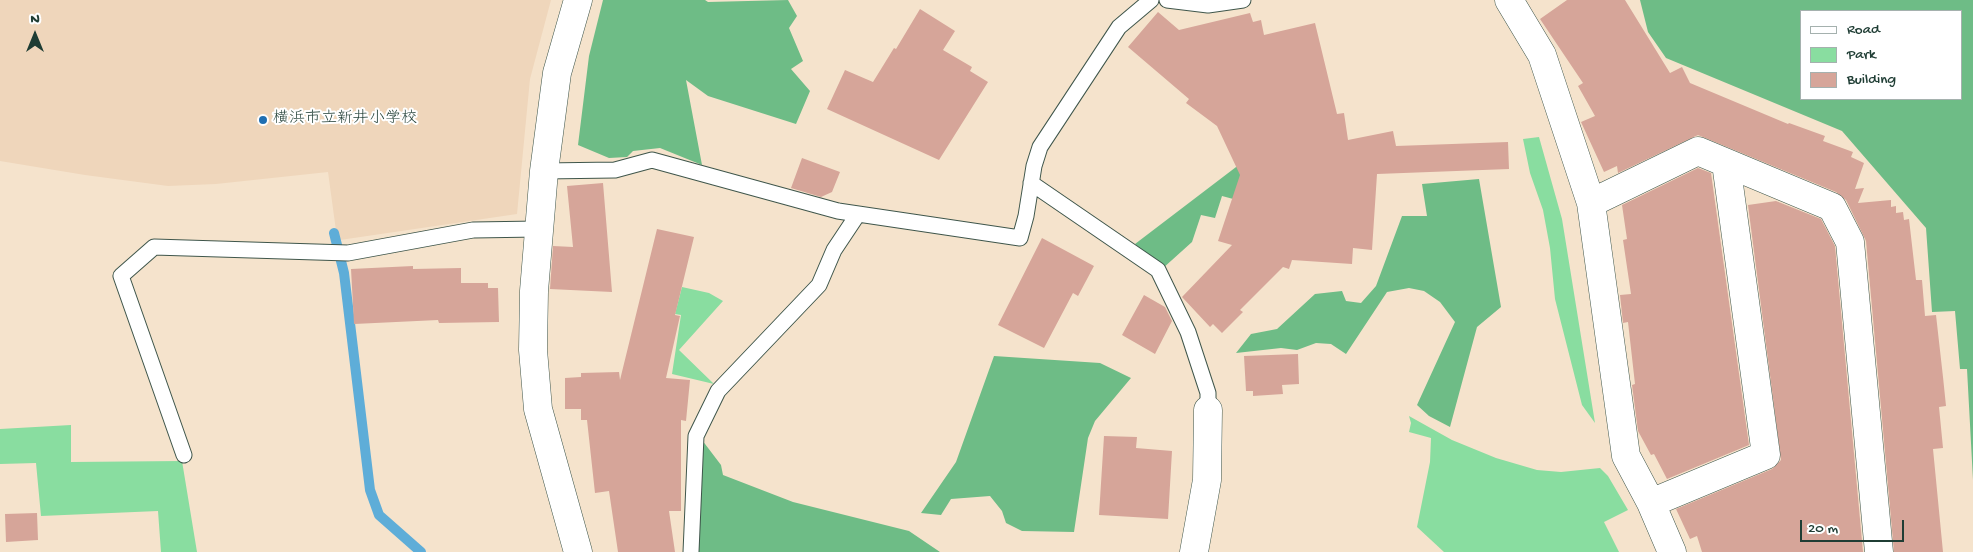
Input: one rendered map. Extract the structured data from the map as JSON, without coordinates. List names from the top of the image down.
{
  "places": ["横浜市立新井小学校"],
  "legend": ["Road", "Park", "Building"],
  "scale_bar": "20 m",
  "north": "top"
}
